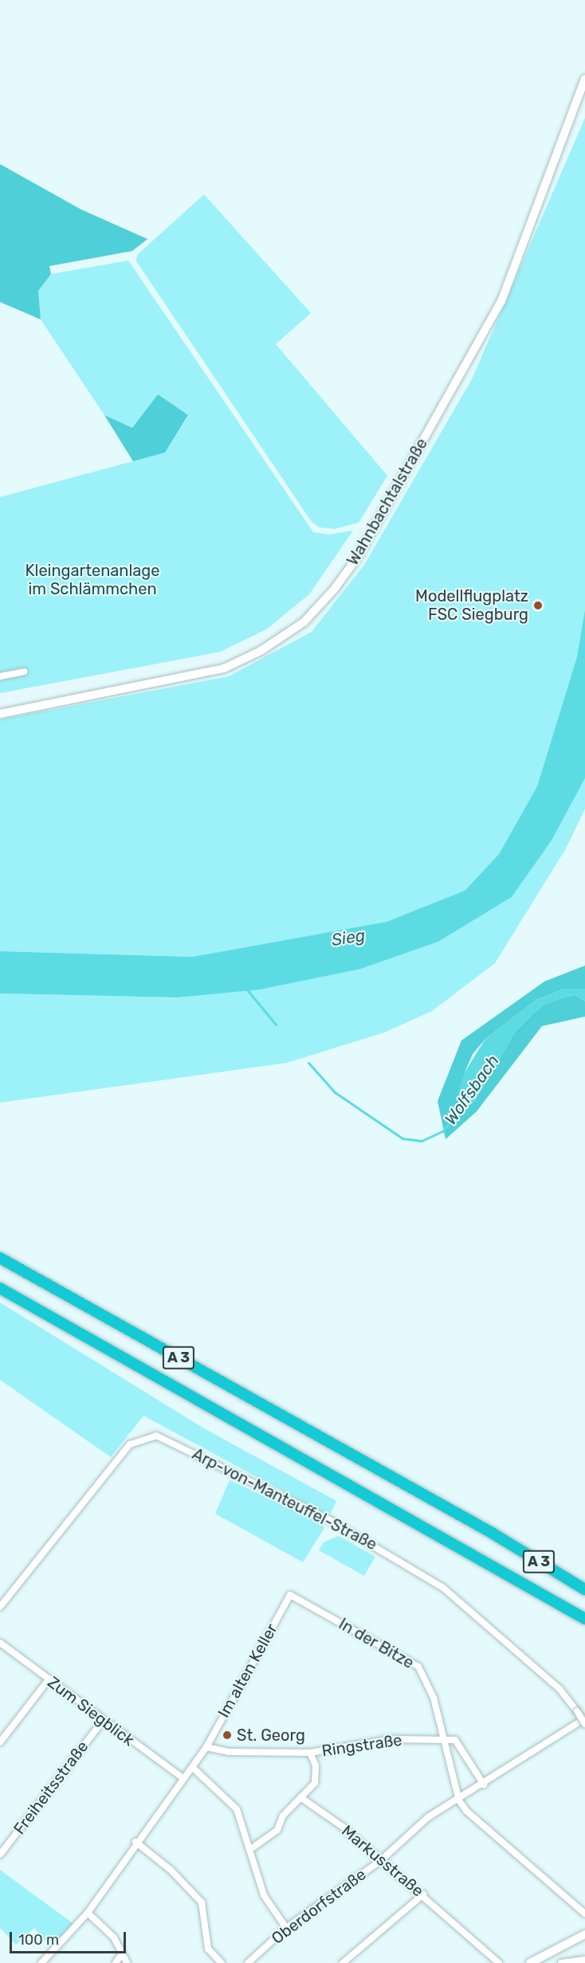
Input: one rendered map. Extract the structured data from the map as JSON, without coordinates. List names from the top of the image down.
{
  "streets": {
    "highway": ["A 3"],
    "main road": ["Wahnbachtalstraße"],
    "street": [
      "Arp-von-Manteuffel-Straße",
      "In der Bitze",
      "Im alten Keller",
      "Zum Siegblick",
      "Ringstraße",
      "Freiheitsstraße",
      "Markusstraße",
      "Oberdorfstraße"
    ]
  },
  "crossings": [
    ["In der Bitze", "Im alten Keller"],
    ["In der Bitze", "Ringstraße"],
    ["Im alten Keller", "Ringstraße"],
    ["Zum Siegblick", "Freiheitsstraße"],
    ["Markusstraße", "Oberdorfstraße"]
  ],
  "water": ["Sieg", "Wolfsbach"],
  "parks": ["Kleingartenanlage im Schlämmchen"],
  "places": ["Modellflugplatz FSC Siegburg", "St. Georg"],
  "scale_bar": "100 m"
}
